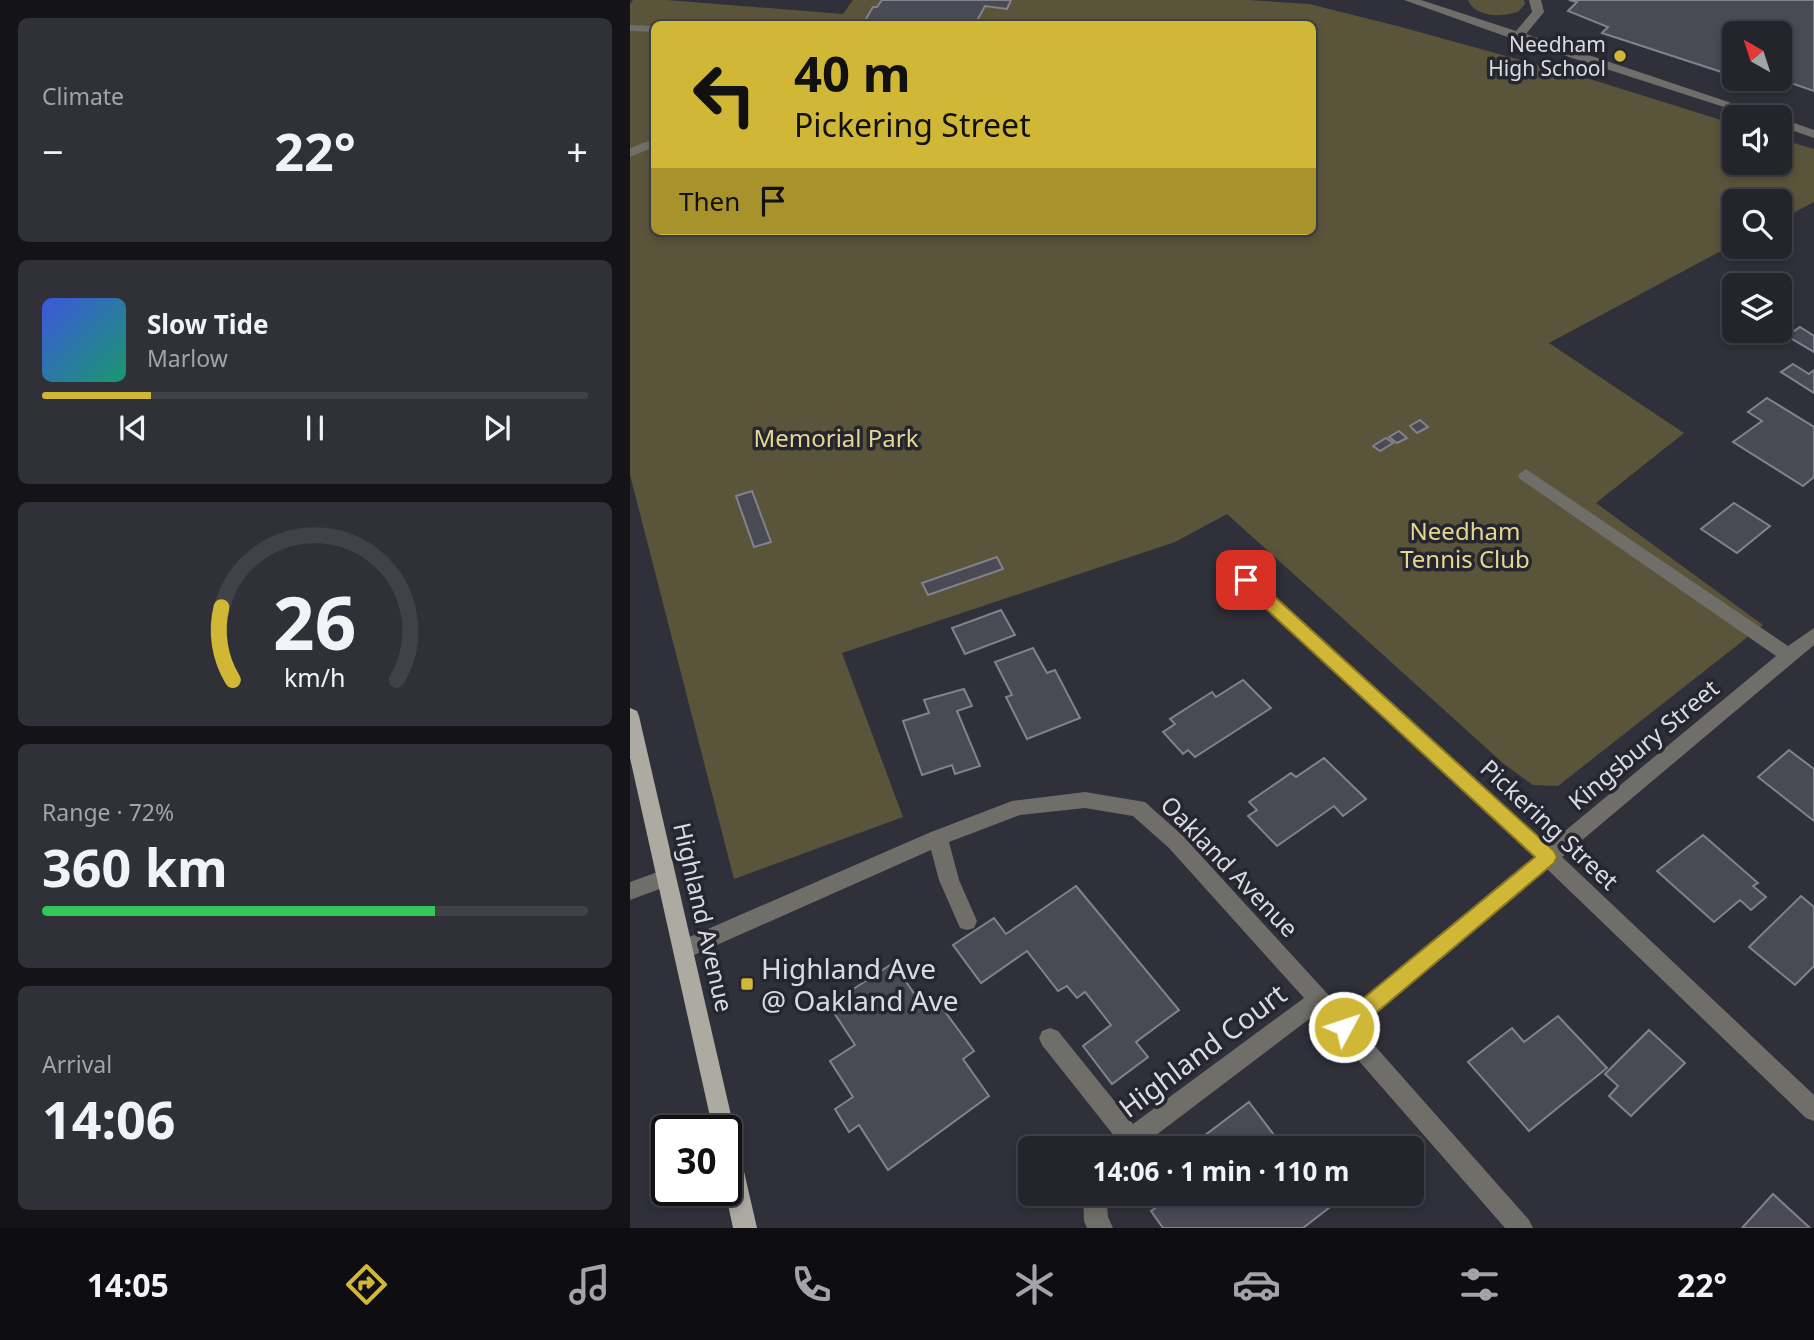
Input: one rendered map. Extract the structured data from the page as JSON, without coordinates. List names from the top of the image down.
{
  "streets": {
    "main road": ["Highland Avenue"],
    "street": [
      "Kingsbury Street",
      "Pickering Street",
      "Oakland Avenue",
      "Highland Court"
    ]
  },
  "crossings": [
    ["Kingsbury Street", "Pickering Street"],
    ["Kingsbury Street", "Oakland Avenue"],
    ["Oakland Avenue", "Highland Avenue"],
    ["Oakland Avenue", "Highland Court"]
  ],
  "parks": ["Memorial Park", "Needham Tennis Club"],
  "places": {
    "other": ["Needham High School"],
    "transit": ["Highland Ave @ Oakland Ave"]
  },
  "north": "top left",
  "page": {
    "tile": [
      "Climate",
      ["Range · 72%", "360 km"],
      ["Arrival", "14:06"]
    ],
    "turn": ["40 m", "Pickering Street"],
    "heat": ["−", "22°", "+"],
    "then": "Then",
    "song": ["Slow Tide", "Marlow"],
    "limit": "30",
    "trip": "14:06 · 1 min · 110 m",
    "tabs": ["14:05", "22°"],
    "gauge": ["26", "km/h"]
  }
}
